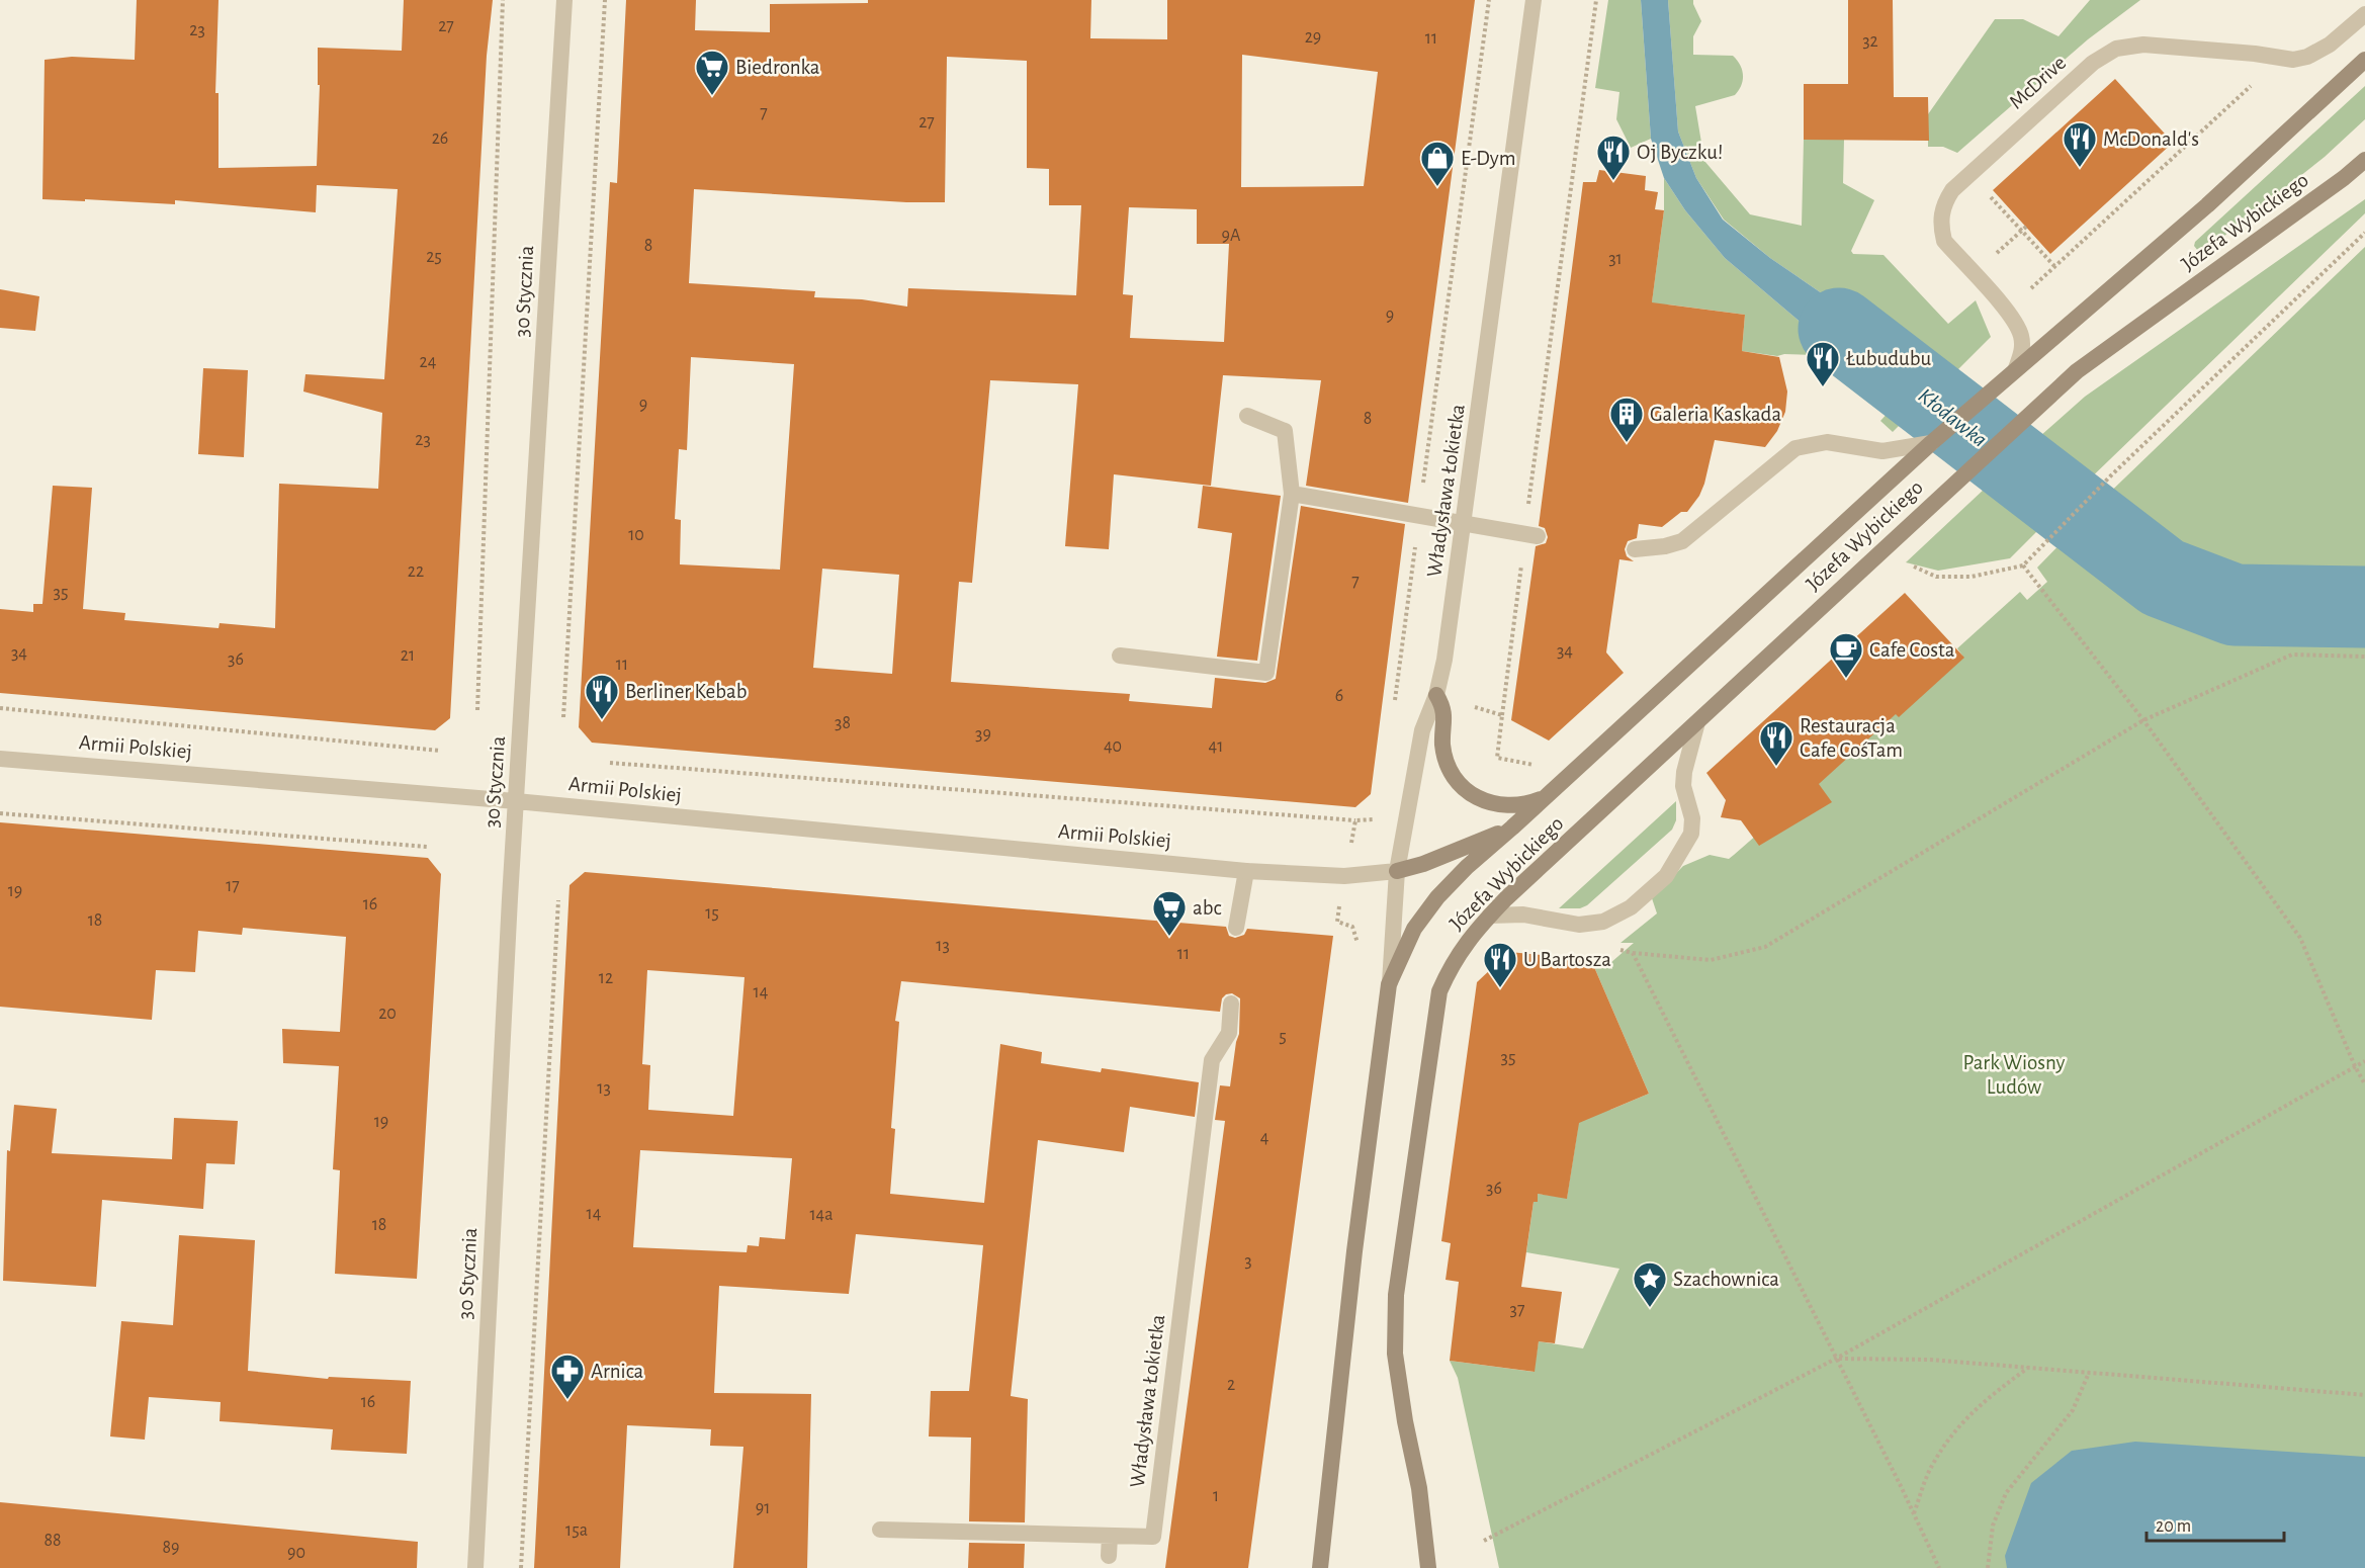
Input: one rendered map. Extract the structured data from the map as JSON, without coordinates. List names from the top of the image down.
{
  "streets": {
    "main road": ["Józefa Wybickiego", "Władysława Łokietka"],
    "street": ["McDrive", "30 Stycznia", "Armii Polskiej"]
  },
  "crossings": [
    ["McDrive", "Józefa Wybickiego"],
    ["Józefa Wybickiego", "Władysława Łokietka"],
    ["30 Stycznia", "Armii Polskiej"],
    ["Władysława Łokietka", "Armii Polskiej"]
  ],
  "water": ["Kłodawka"],
  "parks": ["Park Wiosny Ludów"],
  "places": {
    "supermarket": ["Biedronka", "abc"],
    "restaurant": [
      "McDonald's",
      "Oj Byczku!",
      "Łubudubu",
      "Berliner Kebab",
      "Restauracja Cafe CośTam",
      "U Bartosza"
    ],
    "shop": ["E-Dym"],
    "building": ["Galeria Kaskada"],
    "cafe": ["Cafe Costa"],
    "place": ["Szachownica"],
    "pharmacy": ["Arnica"]
  },
  "house_numbers": [
    "27",
    "23",
    "29",
    "11",
    "32",
    "7",
    "27",
    "26",
    "9A",
    "8",
    "25",
    "31",
    "9",
    "24",
    "9",
    "8",
    "23",
    "10",
    "22",
    "7",
    "35",
    "34",
    "34",
    "21",
    "36",
    "11",
    "6",
    "38",
    "39",
    "40",
    "41",
    "17",
    "19",
    "16",
    "15",
    "18",
    "13",
    "11",
    "12",
    "14",
    "20",
    "5",
    "35",
    "13",
    "19",
    "4",
    "36",
    "14",
    "14a",
    "18",
    "3",
    "37",
    "2",
    "16",
    "1",
    "91",
    "15a",
    "88",
    "89",
    "90"
  ],
  "scale_bar": "20 m"
}
